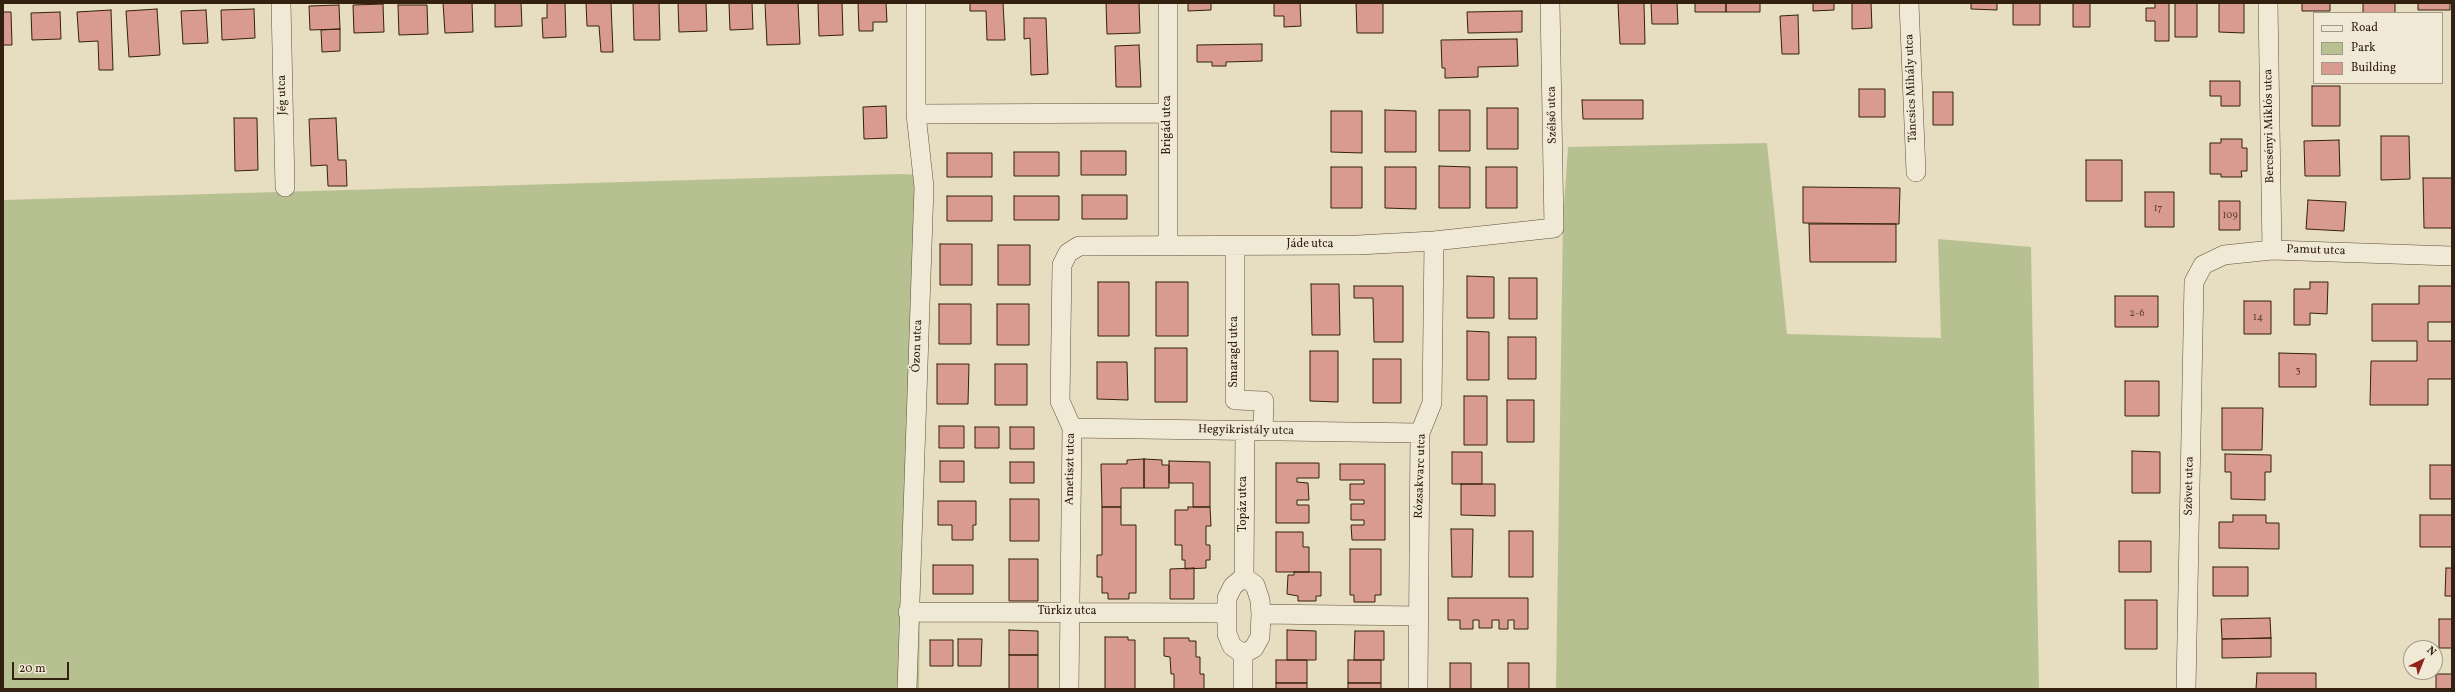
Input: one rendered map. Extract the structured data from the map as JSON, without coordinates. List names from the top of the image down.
{
  "streets": {
    "street": [
      "Táncsics Mihály utca",
      "Jég utca",
      "Szélső utca",
      "Brigád utca",
      "Bercsényi Miklós utca",
      "Jáde utca",
      "Pamut utca",
      "Ózon utca",
      "Smaragd utca",
      "Hegyikristály utca",
      "Ametiszt utca",
      "Rózsakvarc utca",
      "Szövet utca",
      "Topáz utca",
      "Türkiz utca"
    ]
  },
  "crossings": [
    ["Szélső utca", "Jáde utca"],
    ["Brigád utca", "Jáde utca"],
    ["Bercsényi Miklós utca", "Pamut utca"],
    ["Jáde utca", "Smaragd utca"],
    ["Jáde utca", "Ametiszt utca"],
    ["Jáde utca", "Rózsakvarc utca"],
    ["Pamut utca", "Szövet utca"],
    ["Ózon utca", "Türkiz utca"],
    ["Smaragd utca", "Hegyikristály utca"],
    ["Smaragd utca", "Topáz utca"],
    ["Hegyikristály utca", "Ametiszt utca"],
    ["Hegyikristály utca", "Rózsakvarc utca"],
    ["Hegyikristály utca", "Topáz utca"],
    ["Ametiszt utca", "Türkiz utca"]
  ],
  "house_numbers": [
    "17",
    "109",
    "2-6",
    "14",
    "3"
  ],
  "legend": ["Road", "Park", "Building"],
  "scale_bar": "20 m",
  "north": "top right"
}
